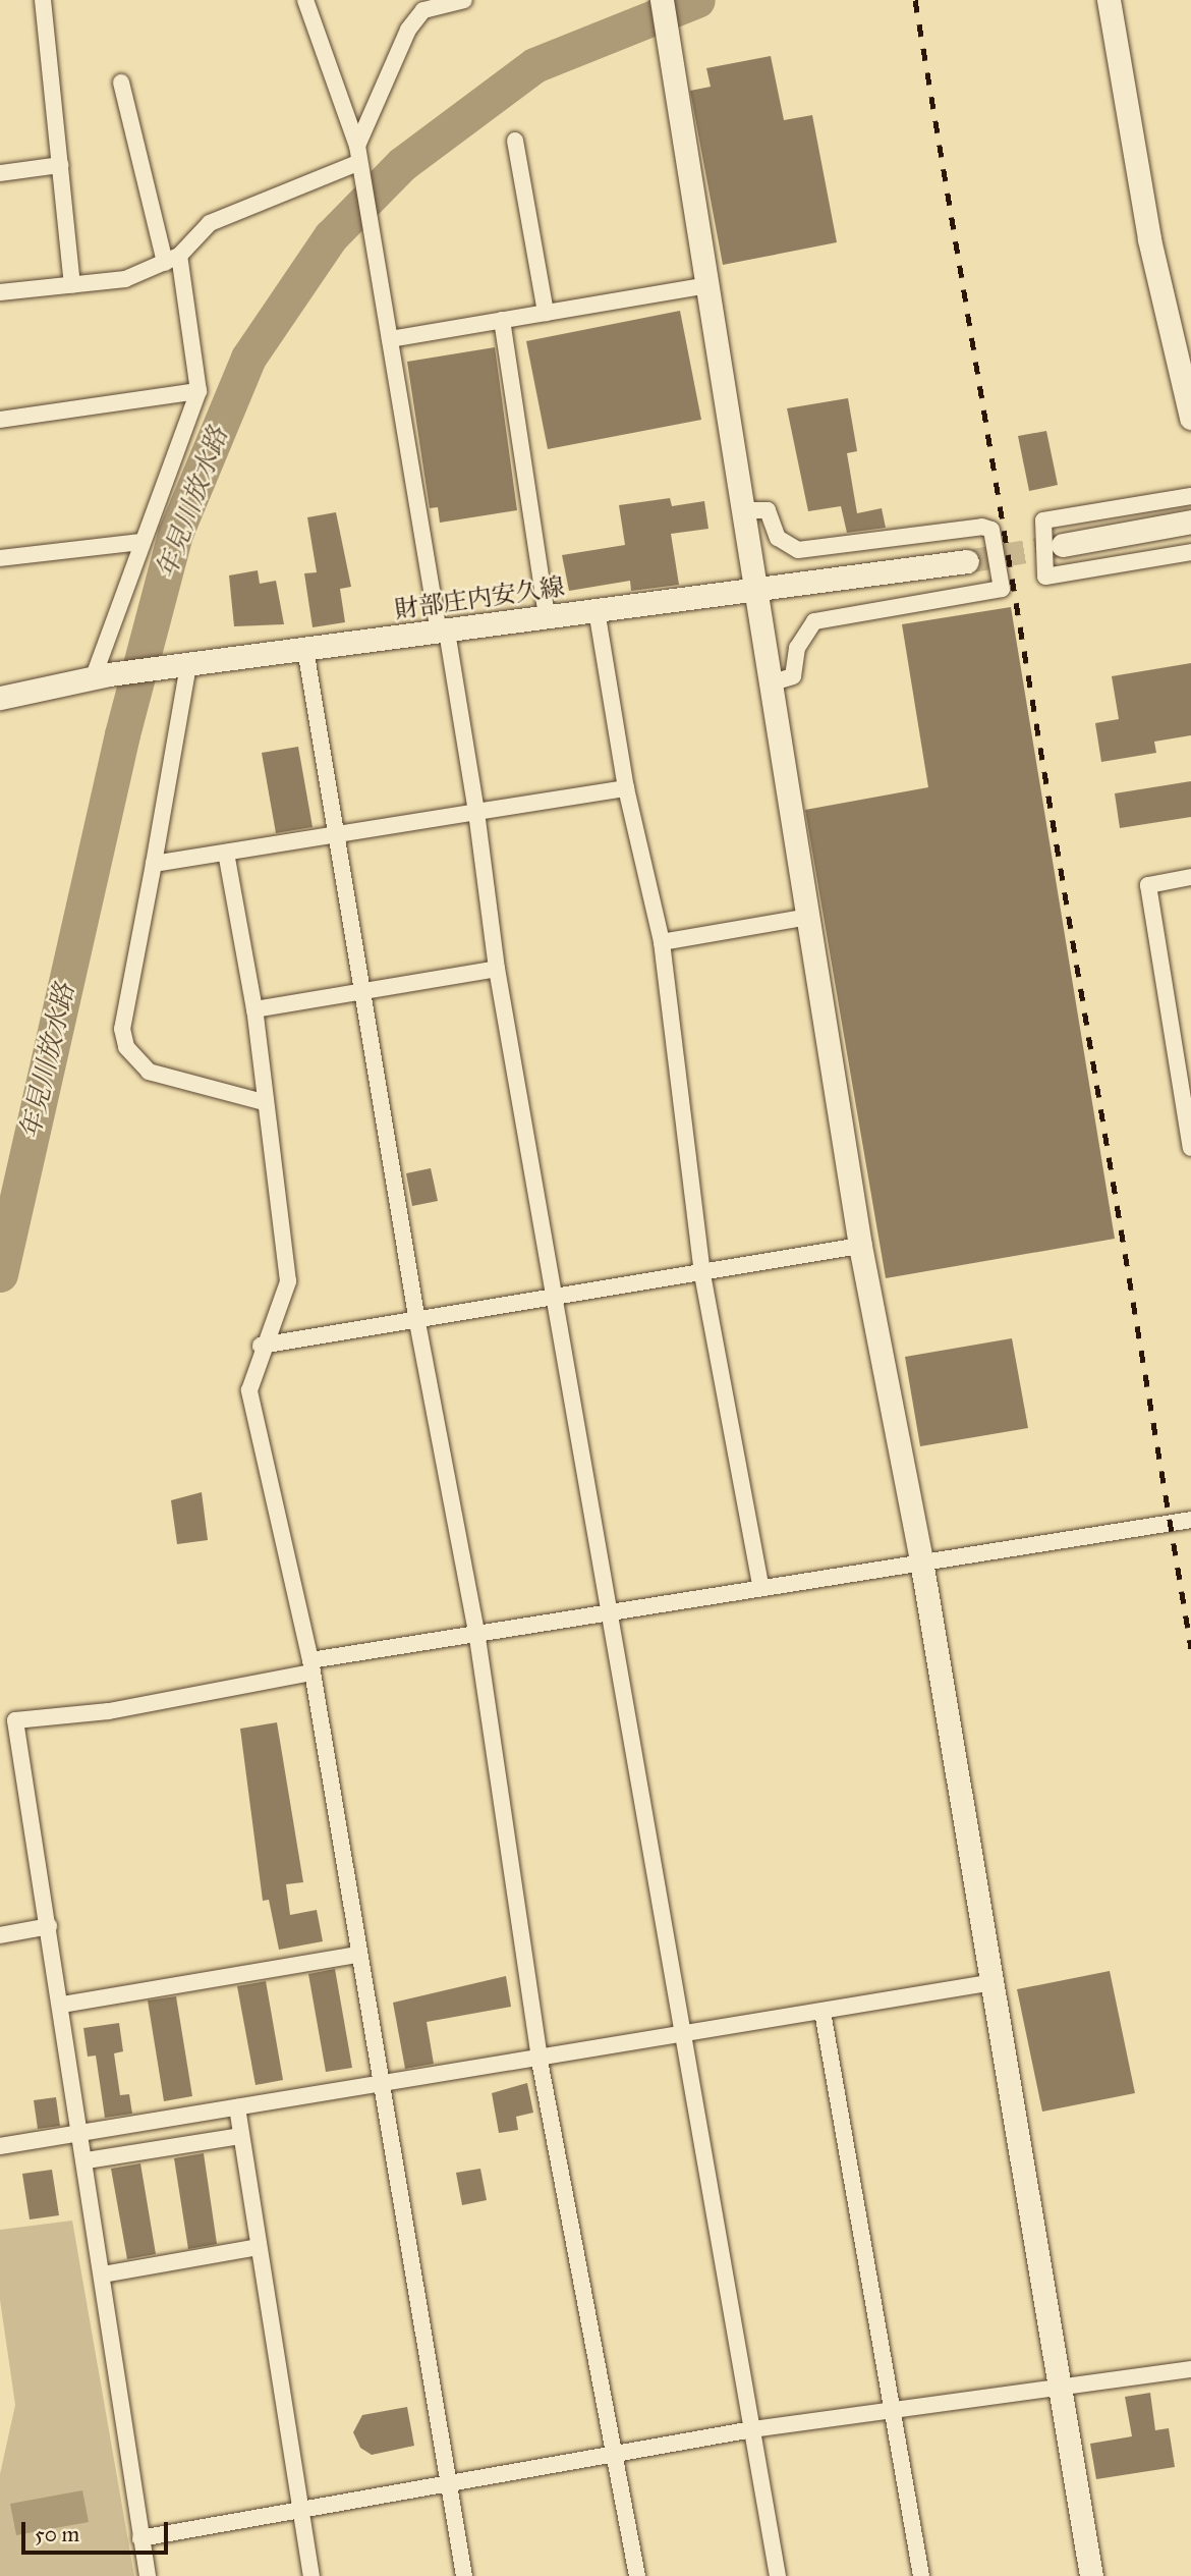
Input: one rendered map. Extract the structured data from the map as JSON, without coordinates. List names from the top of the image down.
{
  "streets": {
    "street": ["財部庄内安久線"]
  },
  "water": ["年見川放水路"],
  "scale_bar": "50 m"
}
